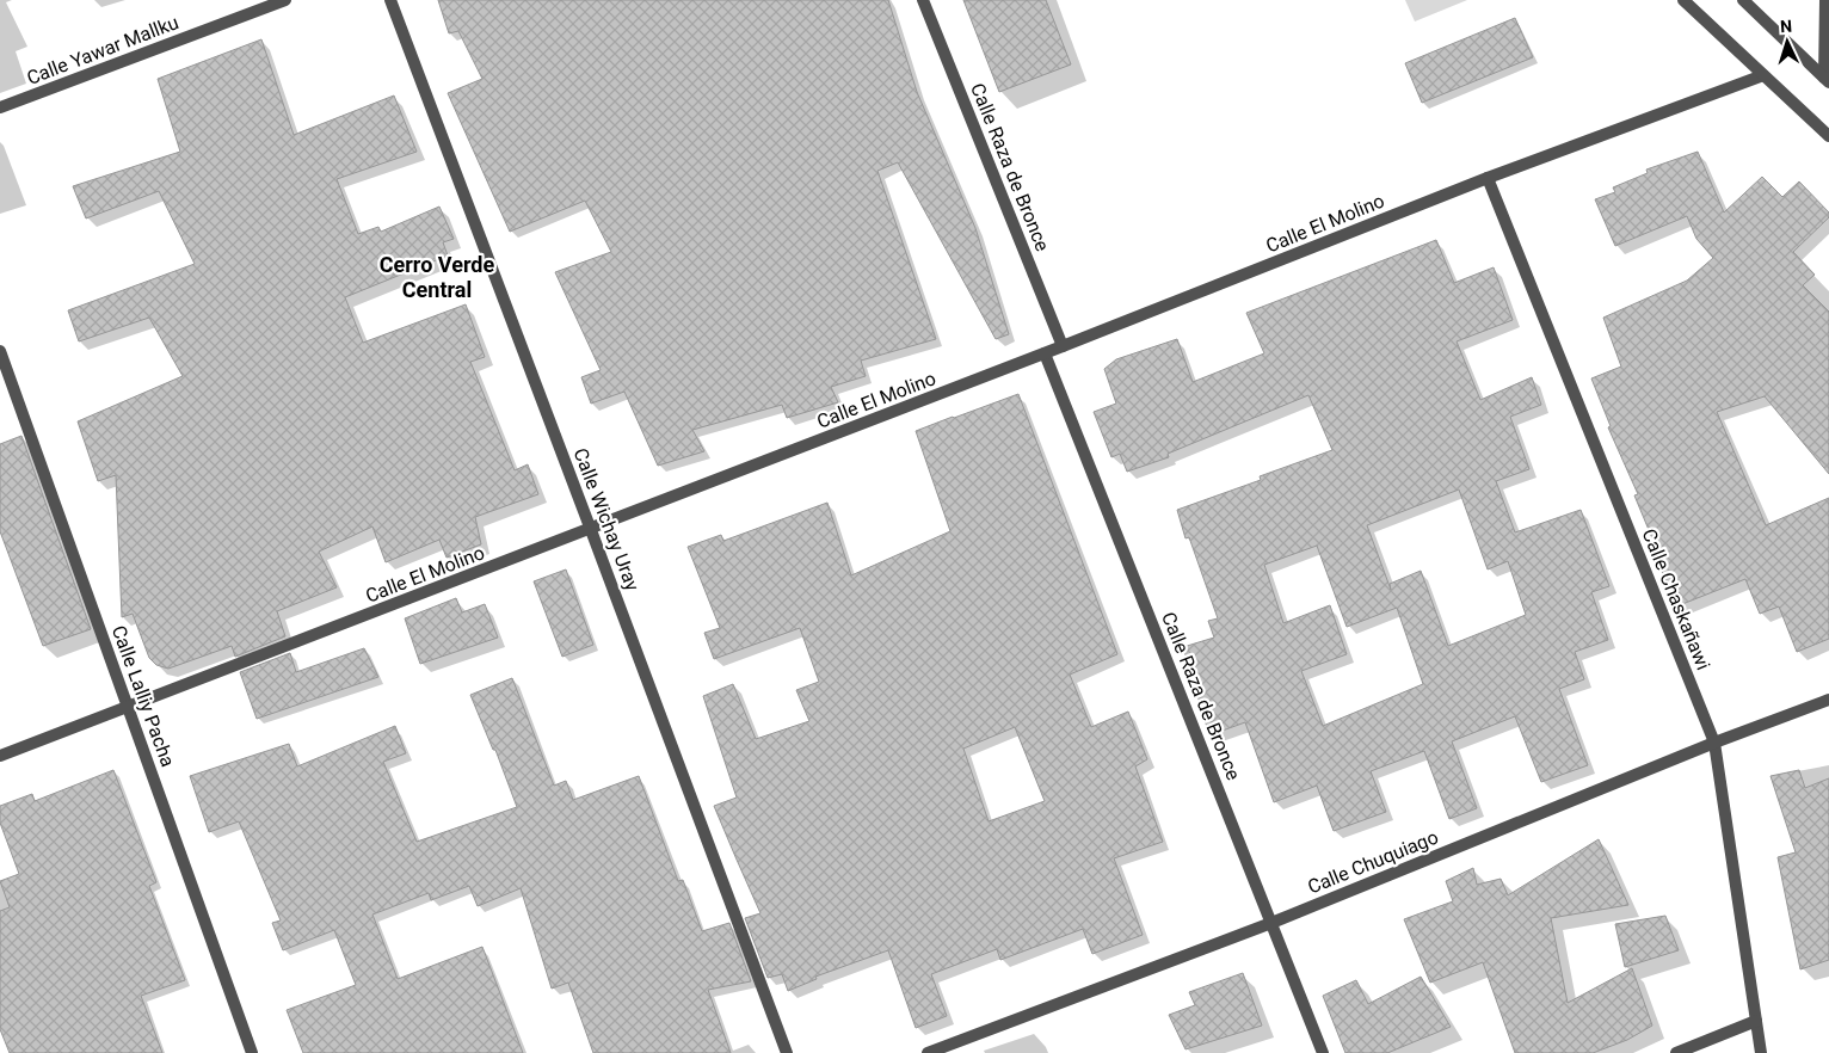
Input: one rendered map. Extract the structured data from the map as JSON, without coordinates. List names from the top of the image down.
{
  "streets": {
    "street": [
      "Calle Yawar Mallku",
      "Calle Raza de Bronce",
      "Calle El Molino",
      "Calle Wichay Uray",
      "Calle Chaskañawi",
      "Calle Lalliy Pacha",
      "Calle Chuquiago"
    ]
  },
  "crossings": [
    ["Calle Raza de Bronce", "Calle El Molino"],
    ["Calle Raza de Bronce", "Calle Chuquiago"],
    ["Calle El Molino", "Calle Wichay Uray"],
    ["Calle El Molino", "Calle Chaskañawi"],
    ["Calle El Molino", "Calle Lalliy Pacha"],
    ["Calle Chaskañawi", "Calle Chuquiago"]
  ],
  "districts": ["Cerro Verde Central"],
  "north": "top"
}
